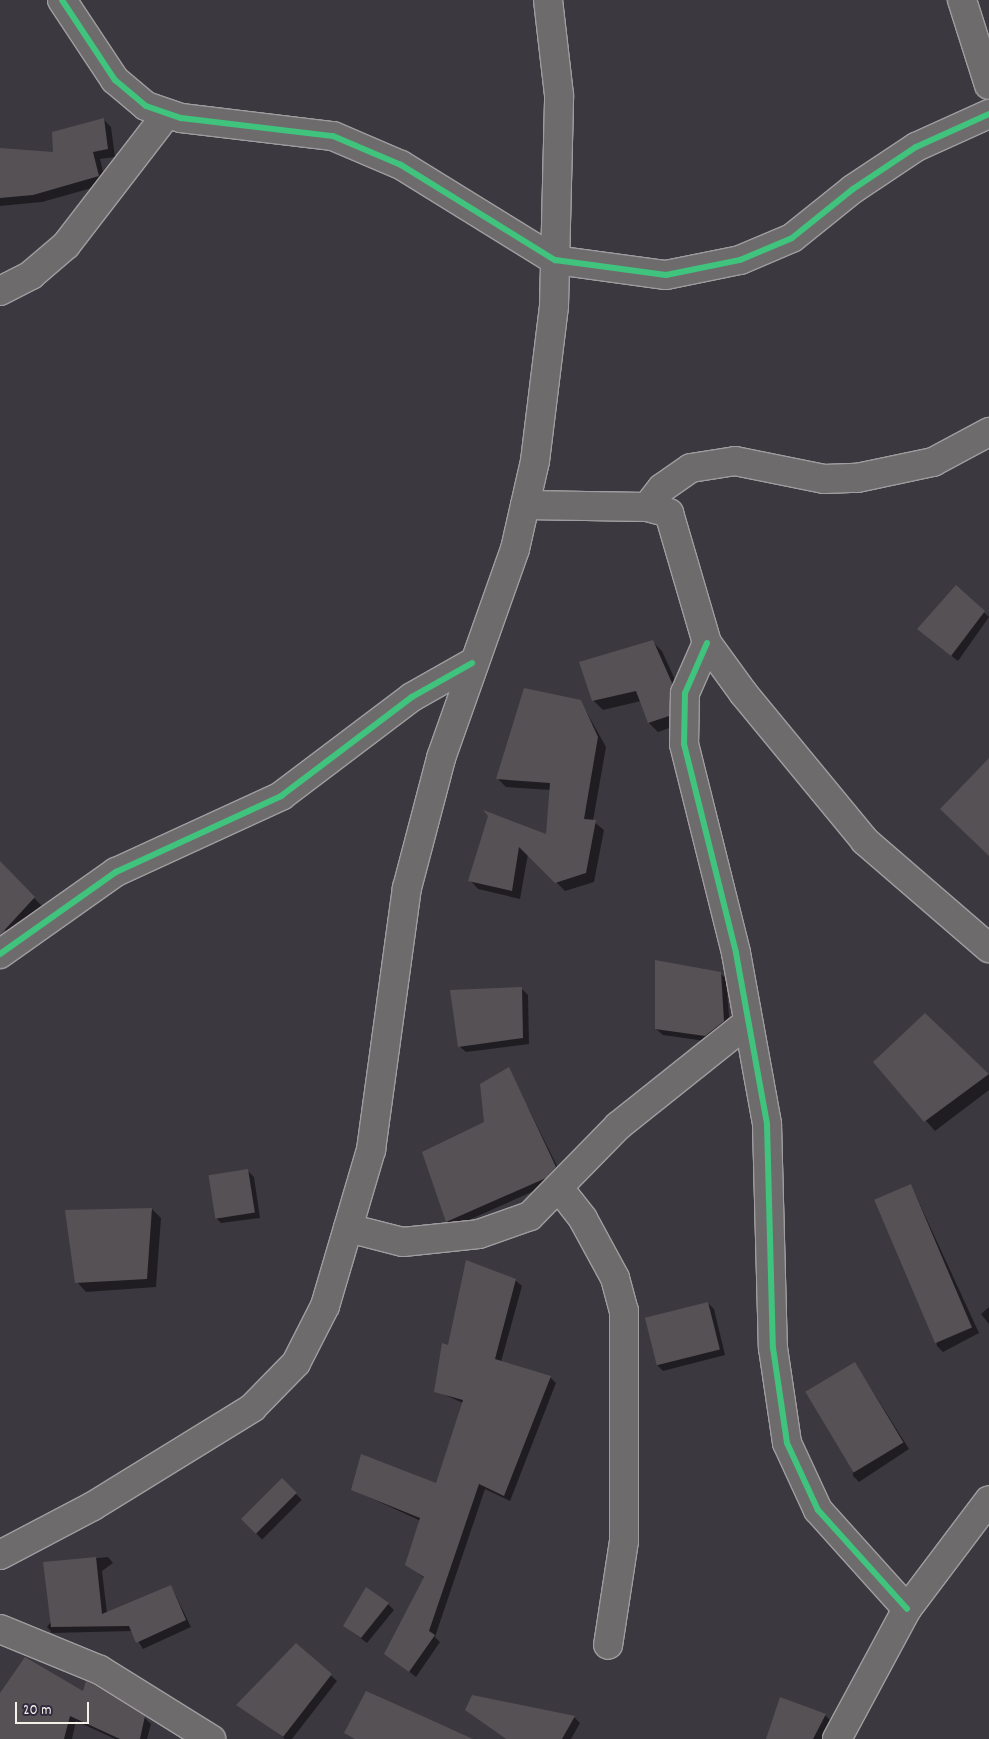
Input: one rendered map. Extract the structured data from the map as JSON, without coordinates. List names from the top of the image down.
{
  "scale_bar": "20 m"
}
